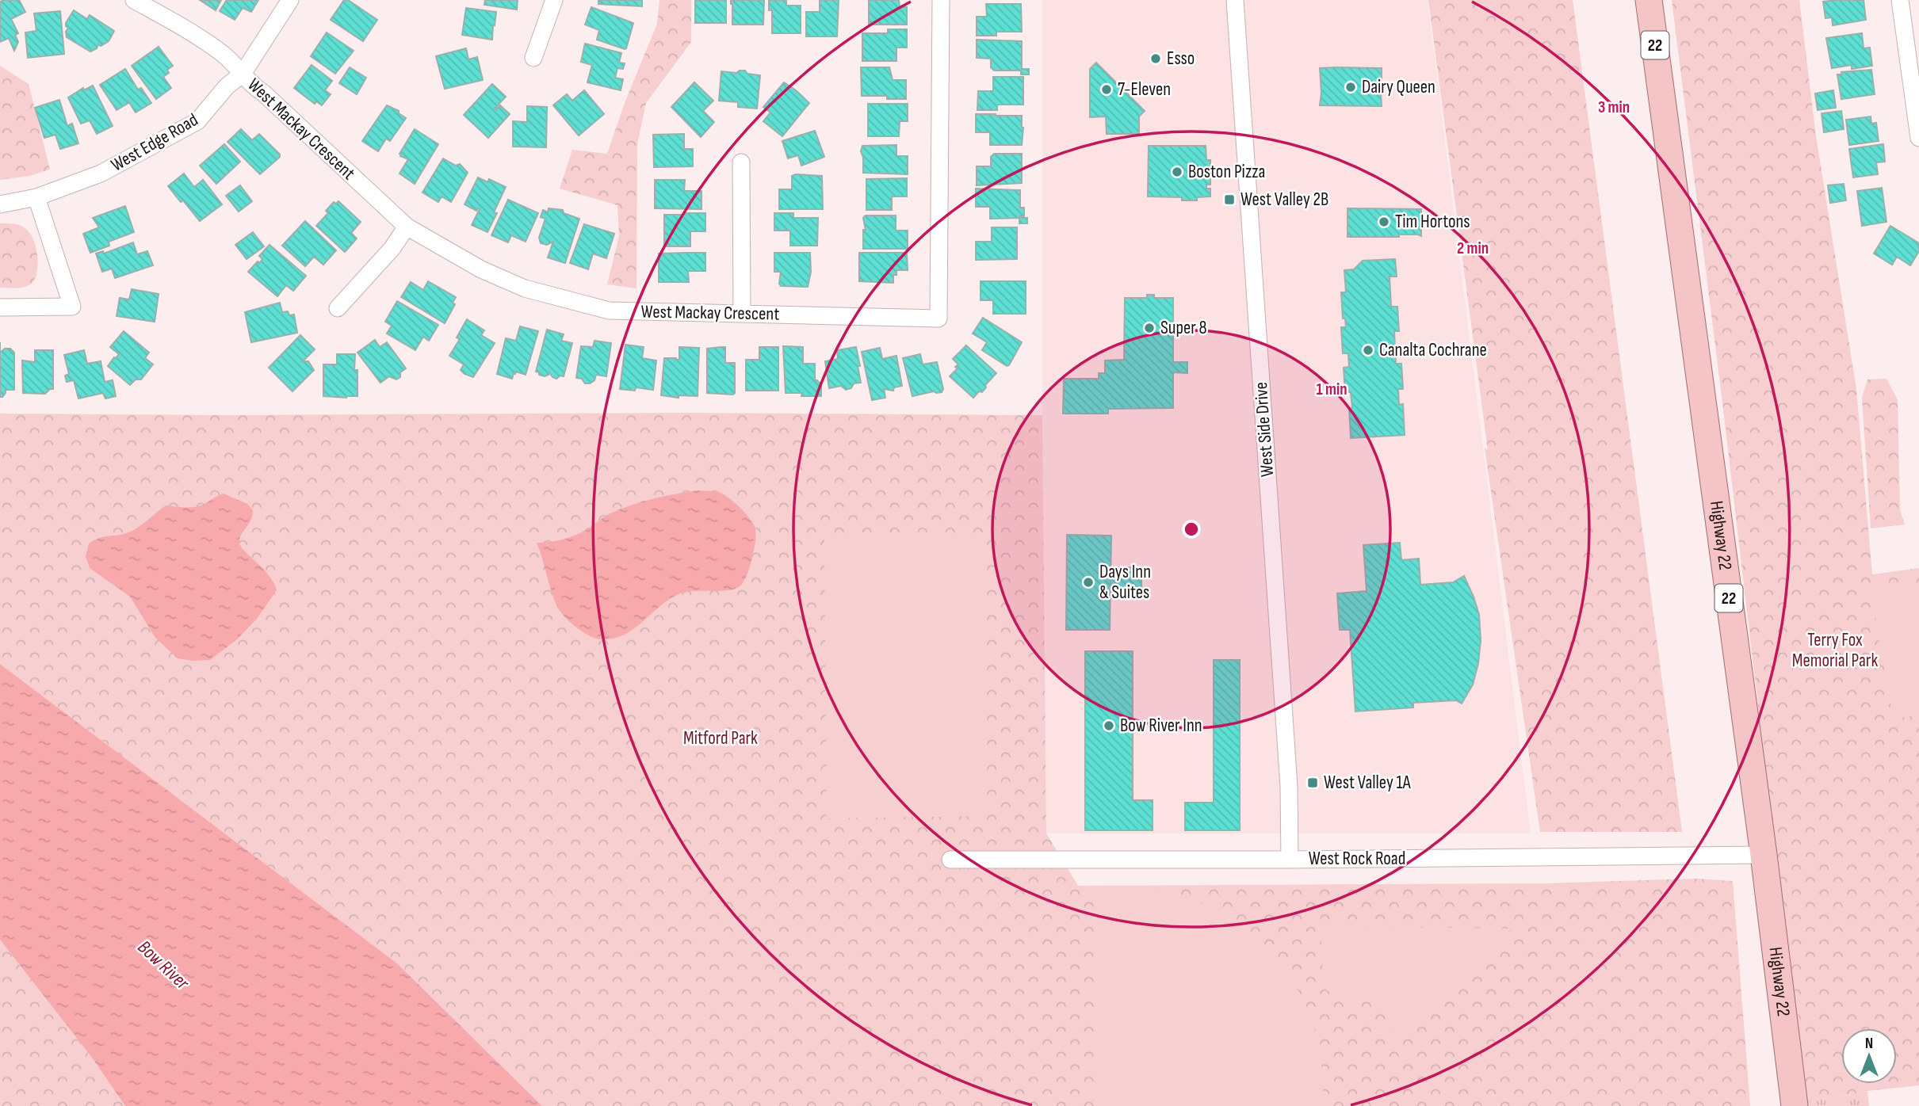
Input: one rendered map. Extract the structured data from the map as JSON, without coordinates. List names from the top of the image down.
{
  "streets": {
    "main road": ["22", "Highway 22"],
    "street": [
      "West Mackay Crescent",
      "West Edge Road",
      "West Side Drive",
      "West Rock Road"
    ]
  },
  "crossings": [
    ["West Mackay Crescent", "West Edge Road"],
    ["West Side Drive", "West Rock Road"],
    ["Highway 22", "West Rock Road"]
  ],
  "water": ["Bow River"],
  "parks": ["Terry Fox Memorial Park", "Mitford Park"],
  "places": {
    "other": [
      "Esso",
      "Dairy Queen",
      "7-Eleven",
      "Boston Pizza",
      "Tim Hortons",
      "Super 8",
      "Canalta Cochrane",
      "Days Inn & Suites",
      "Bow River Inn"
    ],
    "transit": ["West Valley 2B", "West Valley 1A"]
  },
  "north": "top",
  "rings": ["3 min", "2 min", "1 min"]
}
